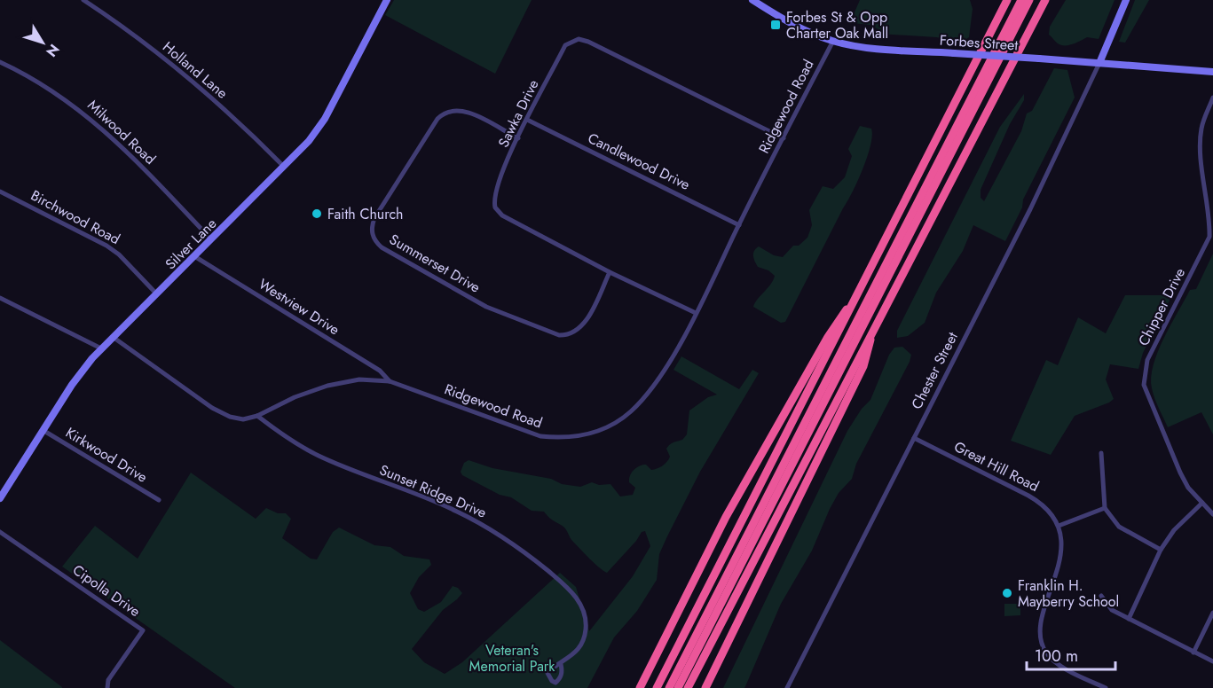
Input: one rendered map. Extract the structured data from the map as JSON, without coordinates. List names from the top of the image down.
{
  "streets": {
    "main road": ["Forbes Street", "Silver Lane"],
    "street": [
      "Holland Lane",
      "Ridgewood Road",
      "Sawka Drive",
      "Milwood Road",
      "Candlewood Drive",
      "Birchwood Road",
      "Summerset Drive",
      "Westview Drive",
      "Chipper Drive",
      "Chester Street",
      "Kirkwood Drive",
      "Great Hill Road",
      "Sunset Ridge Drive",
      "Cipolla Drive"
    ]
  },
  "crossings": [
    ["Forbes Street", "Ridgewood Road"],
    ["Forbes Street", "Chester Street"],
    ["Holland Lane", "Silver Lane"],
    ["Ridgewood Road", "Sawka Drive"],
    ["Ridgewood Road", "Candlewood Drive"],
    ["Ridgewood Road", "Silver Lane"],
    ["Ridgewood Road", "Westview Drive"],
    ["Ridgewood Road", "Sunset Ridge Drive"],
    ["Sawka Drive", "Candlewood Drive"],
    ["Sawka Drive", "Summerset Drive"],
    ["Milwood Road", "Silver Lane"],
    ["Birchwood Road", "Silver Lane"],
    ["Silver Lane", "Westview Drive"],
    ["Silver Lane", "Kirkwood Drive"],
    ["Chester Street", "Great Hill Road"]
  ],
  "parks": ["Veteran's Memorial Park"],
  "places": {
    "transit": ["Forbes St & Opp Charter Oak Mall"],
    "other": ["Faith Church", "Franklin H. Mayberry School"]
  },
  "scale_bar": "100 m",
  "north": "bottom right"
}
